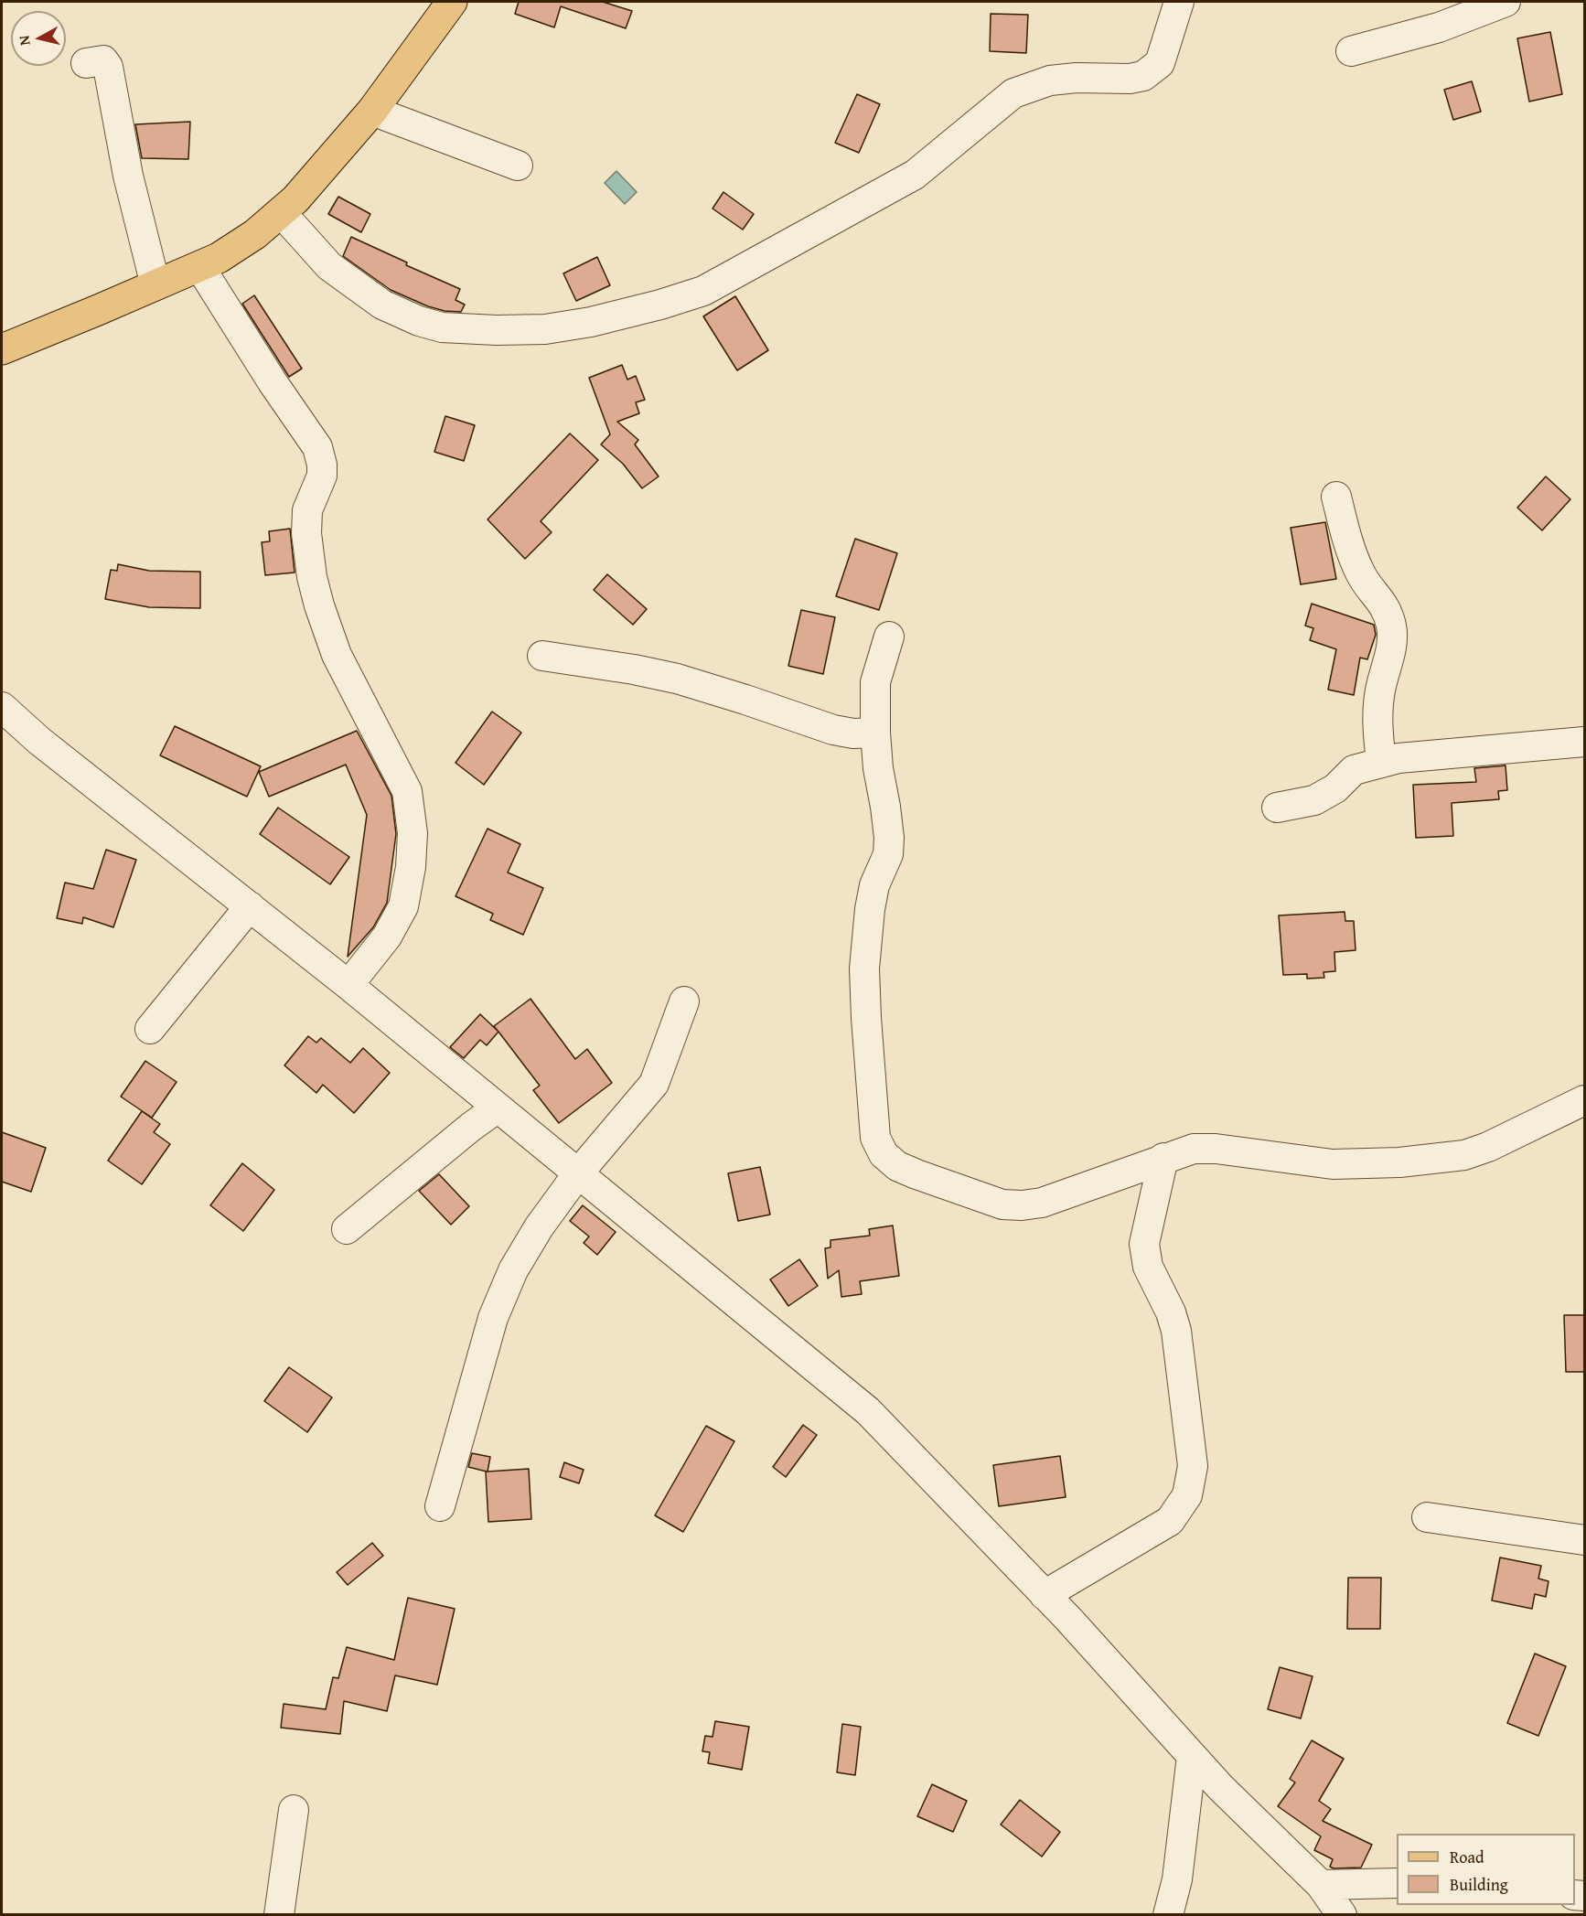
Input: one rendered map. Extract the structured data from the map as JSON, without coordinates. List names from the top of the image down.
{
  "legend": ["Road", "Building"],
  "north": "left"
}
